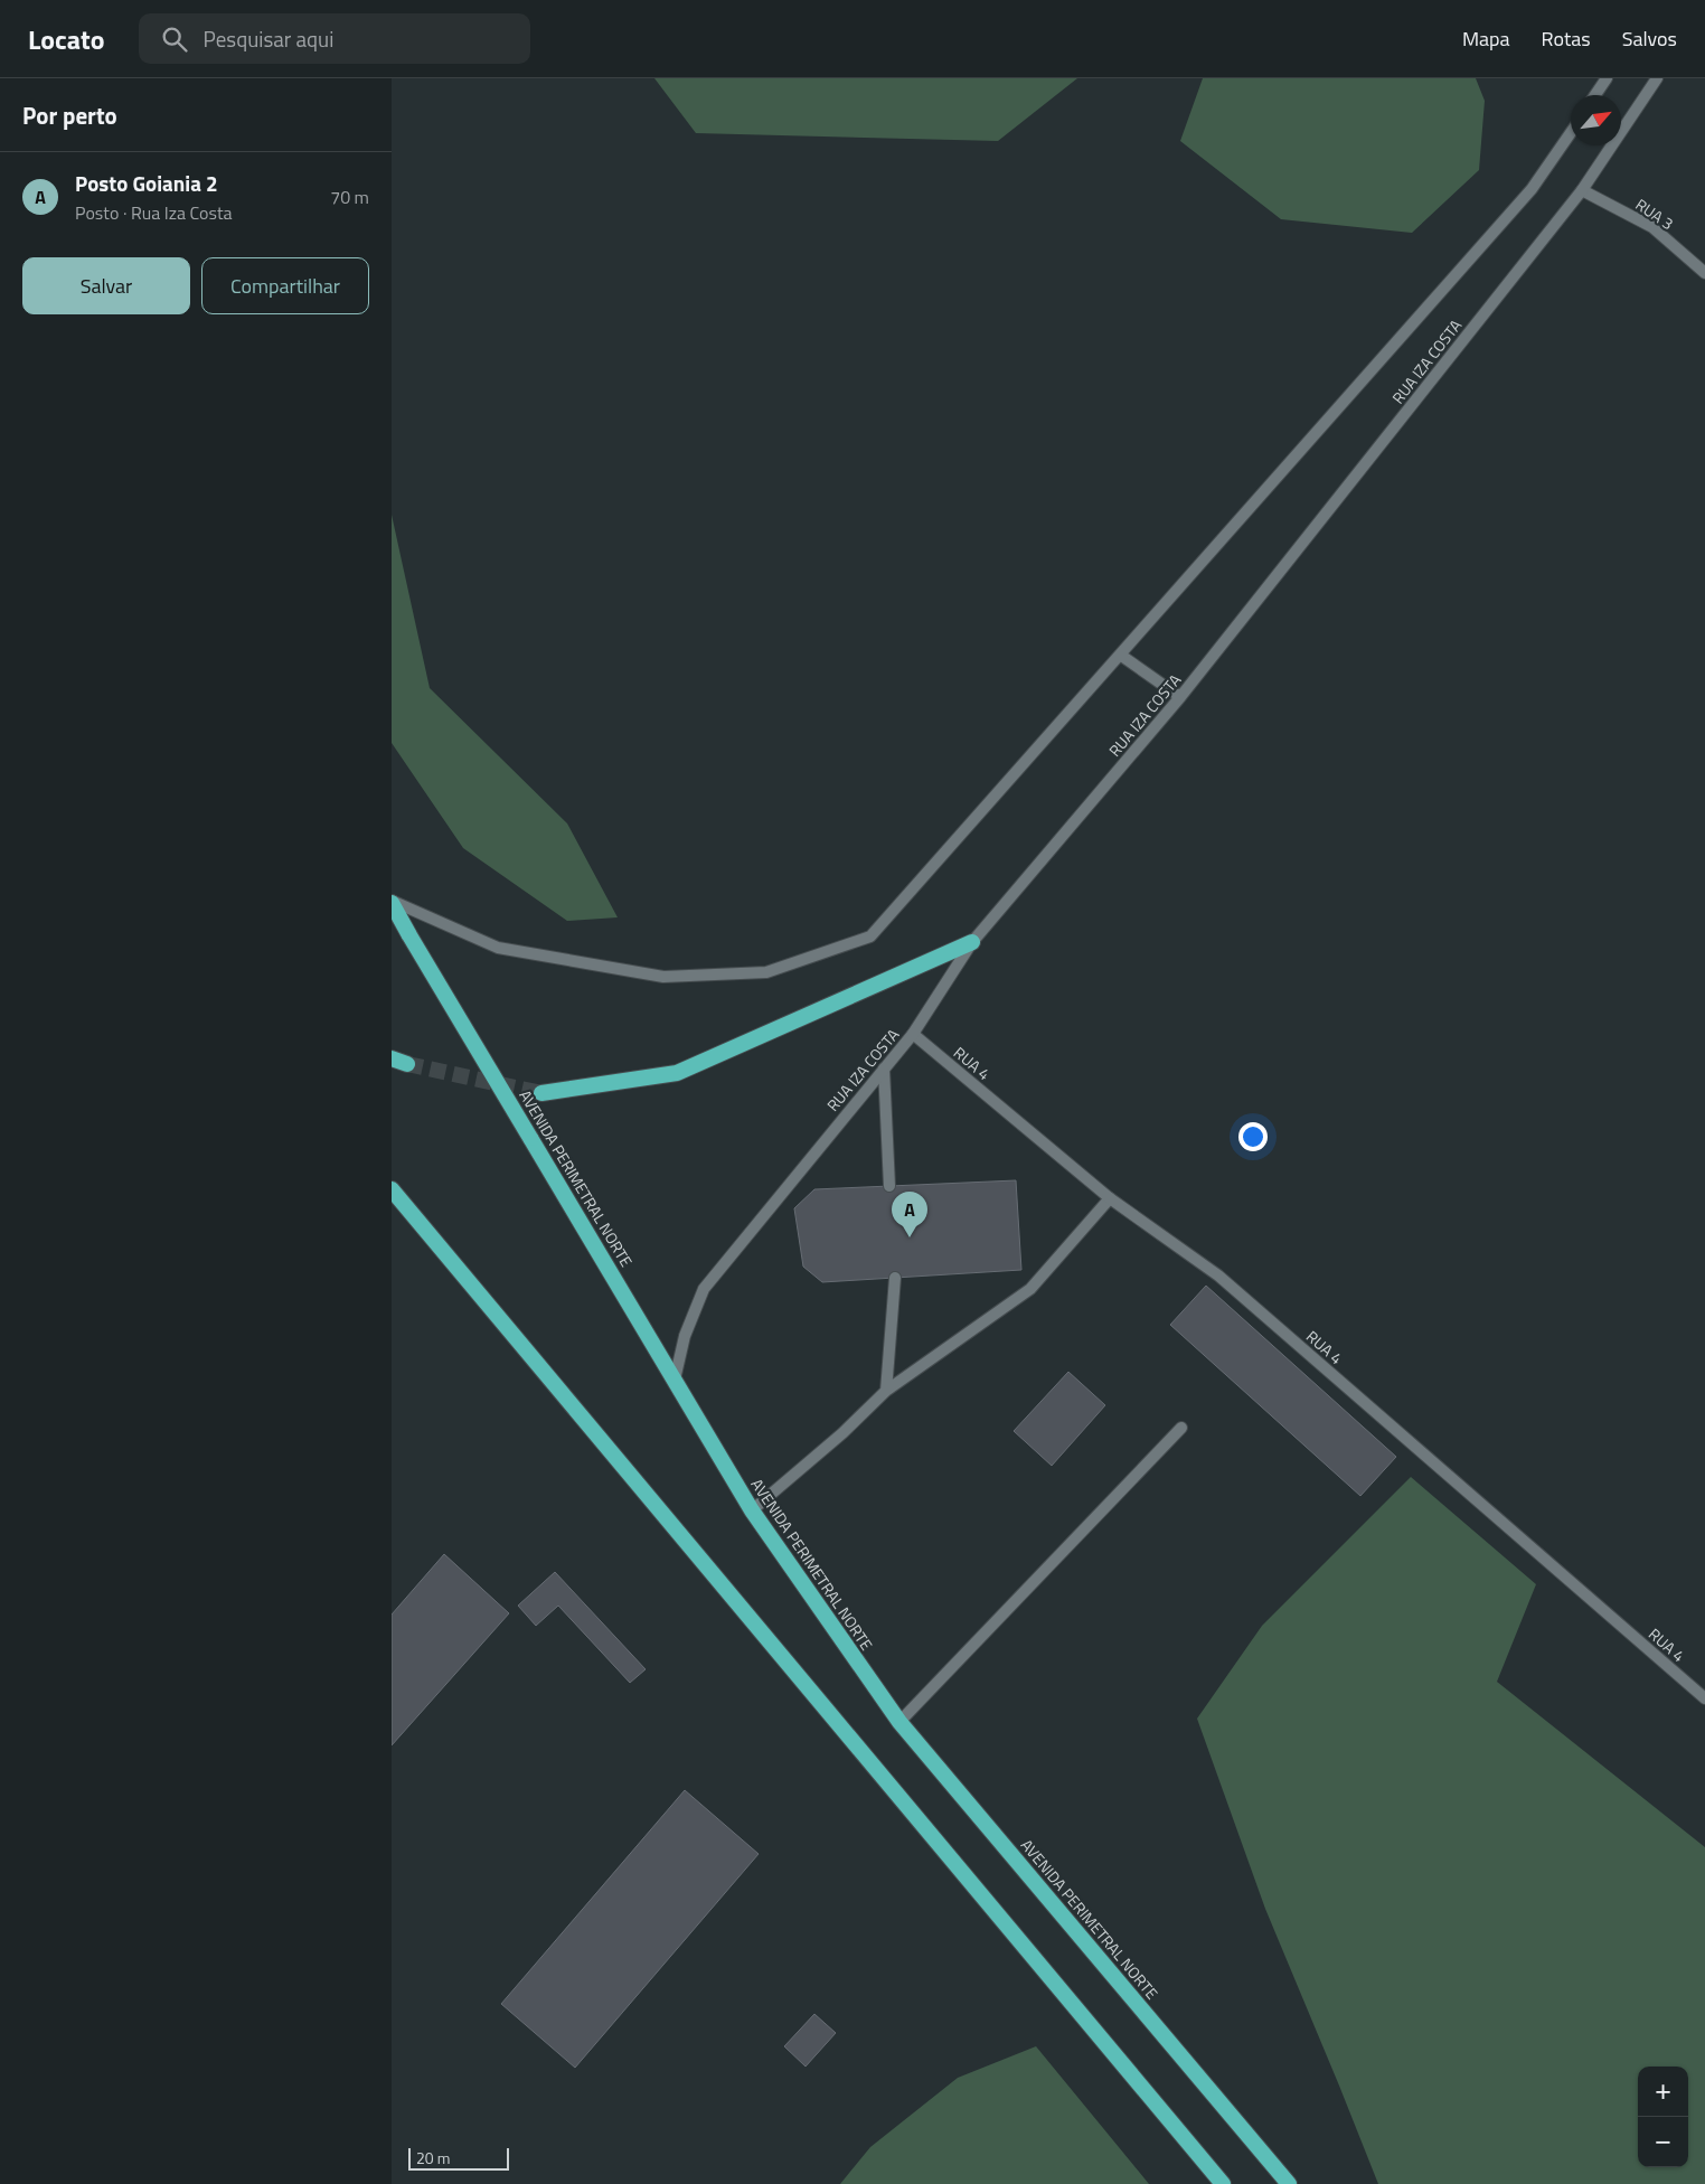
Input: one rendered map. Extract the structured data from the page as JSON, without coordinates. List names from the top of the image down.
{
  "streets": {
    "highway": ["AVENIDA PERIMETRAL NORTE"],
    "street": ["RUA 3", "RUA IZA COSTA", "RUA 4"]
  },
  "crossings": [
    ["RUA 3", "RUA IZA COSTA"],
    ["RUA IZA COSTA", "RUA 4"],
    ["RUA IZA COSTA", "AVENIDA PERIMETRAL NORTE"]
  ],
  "scale_bar": "20 m",
  "north": "top right",
  "page": {
    "header": "Locato",
    "search": "Pesquisar aqui",
    "nav": ["Mapa", "Rotas", "Salvos"],
    "heading": "Por perto",
    "list": [
      {
        "mark": "A",
        "name": "Posto Goiania 2",
        "note": "Posto · Rua Iza Costa",
        "value": "70 m"
      }
    ],
    "buttons": ["Salvar", "Compartilhar"],
    "pins": "A",
    "map_buttons": ["+", "−"],
    "scale": "20 m"
  }
}
